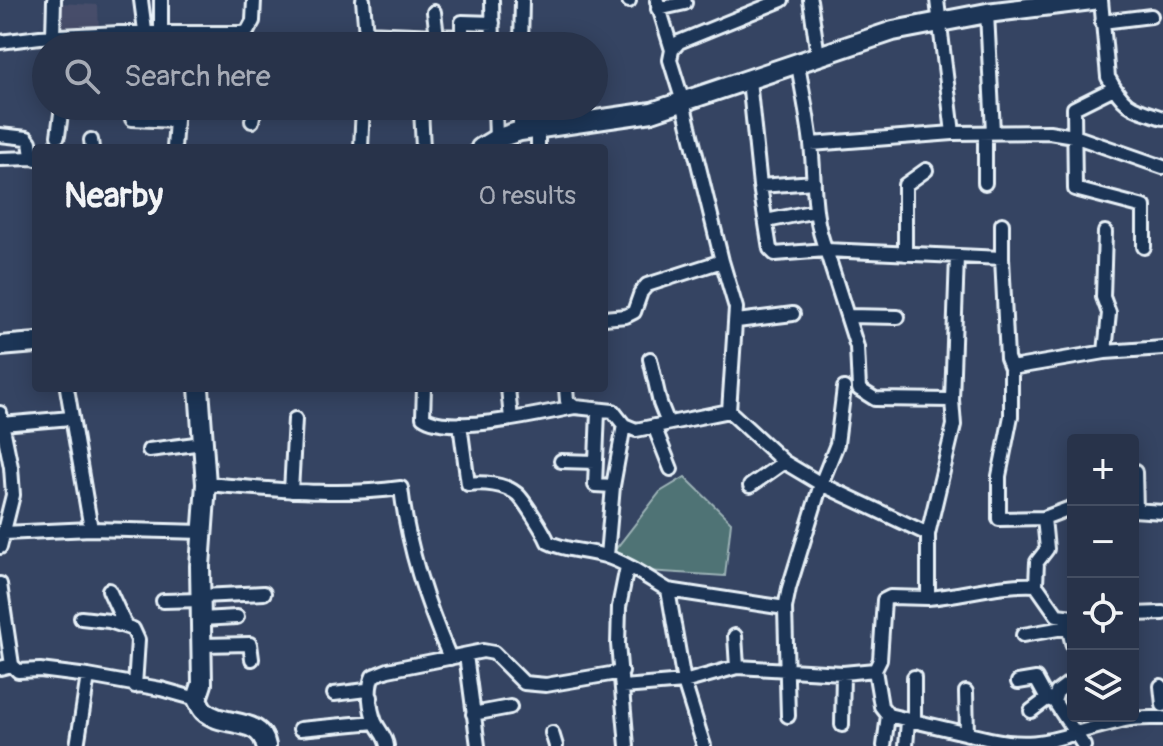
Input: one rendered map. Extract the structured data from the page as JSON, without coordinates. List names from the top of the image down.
{
  "page": {
    "search": "Search here",
    "heading": ["Nearby", "0 results"],
    "map_buttons": ["+", "−"]
  }
}
